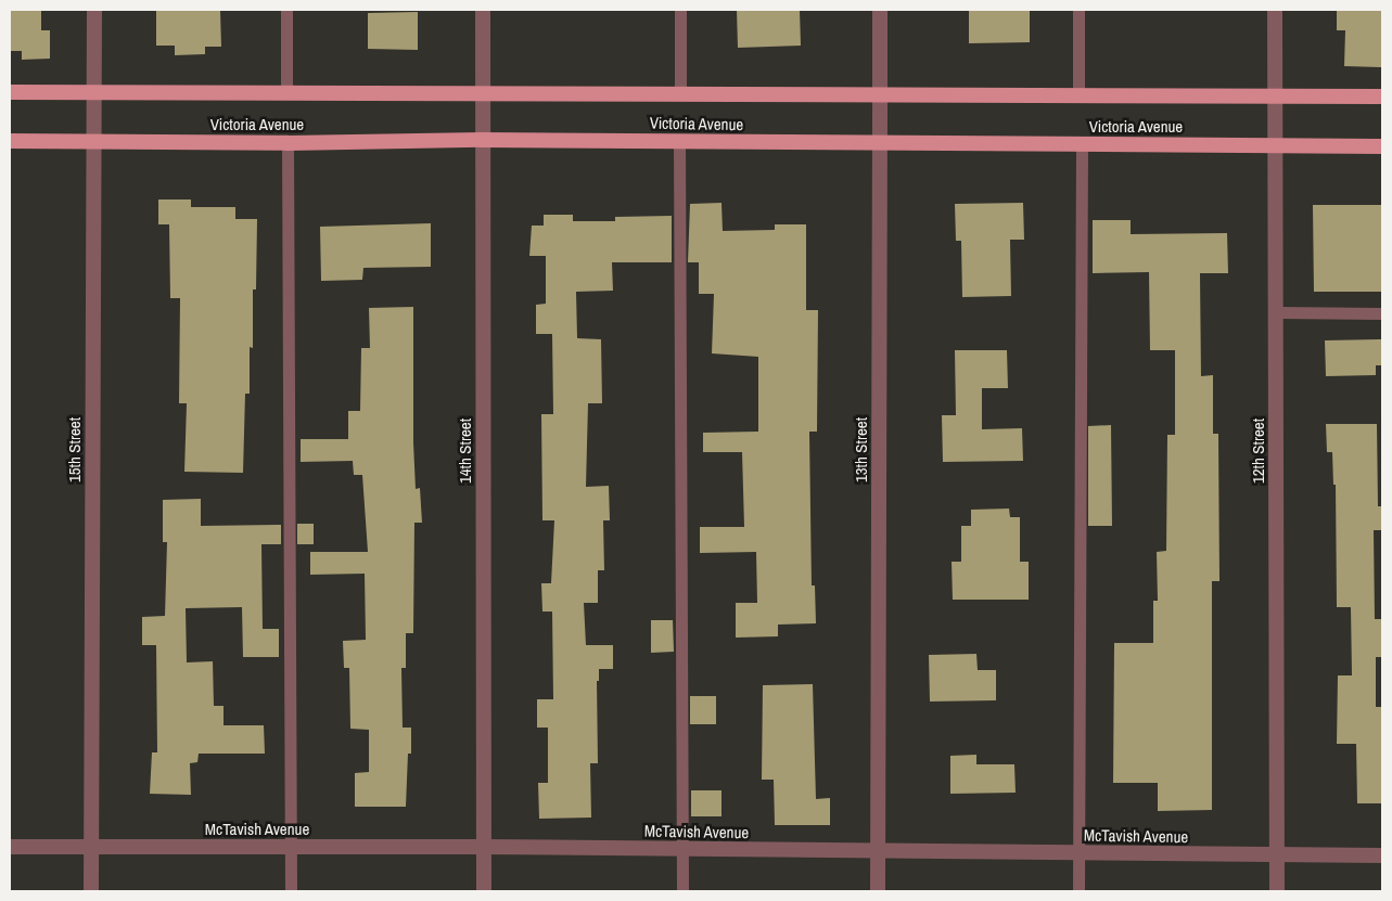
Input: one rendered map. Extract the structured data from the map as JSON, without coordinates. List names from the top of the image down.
{
  "streets": {
    "main road": ["Victoria Avenue"],
    "street": [
      "15th Street",
      "13th Street",
      "14th Street",
      "12th Street",
      "McTavish Avenue"
    ]
  },
  "crossings": [
    ["Victoria Avenue", "15th Street"],
    ["Victoria Avenue", "13th Street"],
    ["Victoria Avenue", "14th Street"],
    ["Victoria Avenue", "12th Street"],
    ["15th Street", "McTavish Avenue"],
    ["13th Street", "McTavish Avenue"],
    ["14th Street", "McTavish Avenue"],
    ["12th Street", "McTavish Avenue"]
  ]
}
